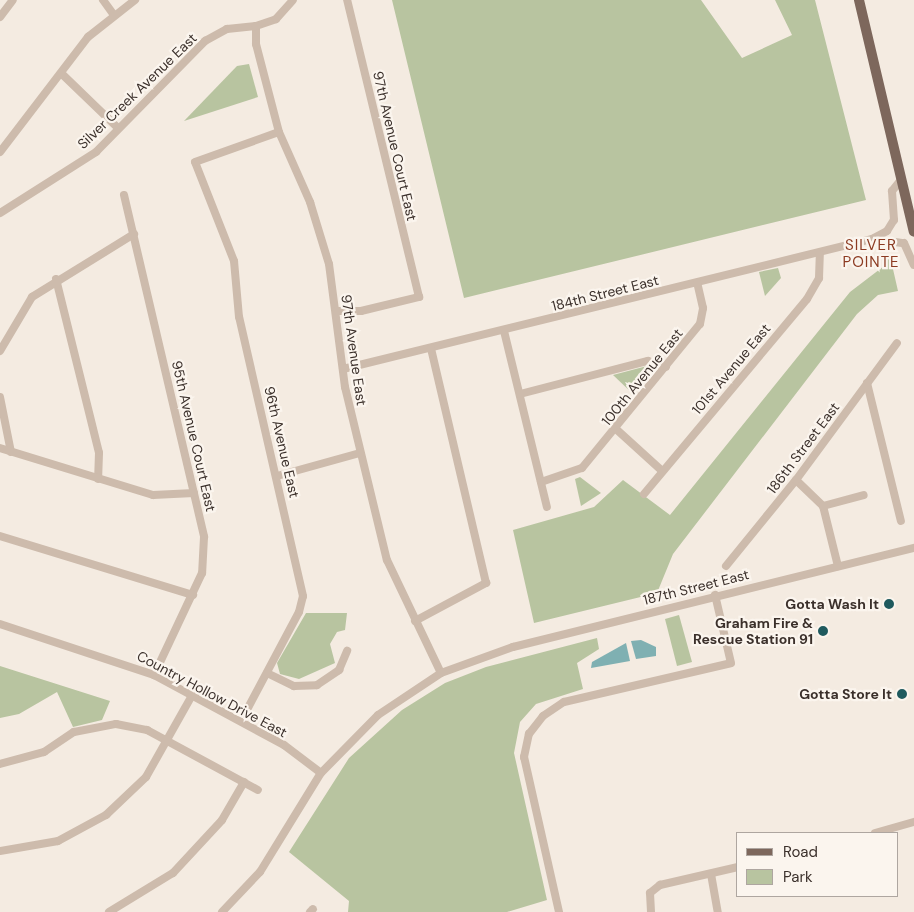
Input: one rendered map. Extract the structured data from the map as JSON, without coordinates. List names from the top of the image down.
{
  "streets": {
    "street": [
      "Silver Creek Avenue East",
      "97th Avenue Court East",
      "184th Street East",
      "97th Avenue East",
      "101st Avenue East",
      "100th Avenue East",
      "95th Avenue Court East",
      "96th Avenue East",
      "186th Street East",
      "187th Street East",
      "Country Hollow Drive East"
    ]
  },
  "crossings": [
    ["Silver Creek Avenue East", "97th Avenue East"],
    ["97th Avenue Court East", "97th Avenue East"],
    ["184th Street East", "97th Avenue East"],
    ["184th Street East", "101st Avenue East"],
    ["184th Street East", "100th Avenue East"],
    ["97th Avenue East", "96th Avenue East"],
    ["97th Avenue East", "187th Street East"],
    ["95th Avenue Court East", "Country Hollow Drive East"],
    ["96th Avenue East", "Country Hollow Drive East"],
    ["187th Street East", "Country Hollow Drive East"]
  ],
  "districts": ["SILVER POINTE"],
  "places": ["Gotta Wash It", "Graham Fire & Rescue Station 91", "Gotta Store It"],
  "legend": ["Road", "Park"]
}
